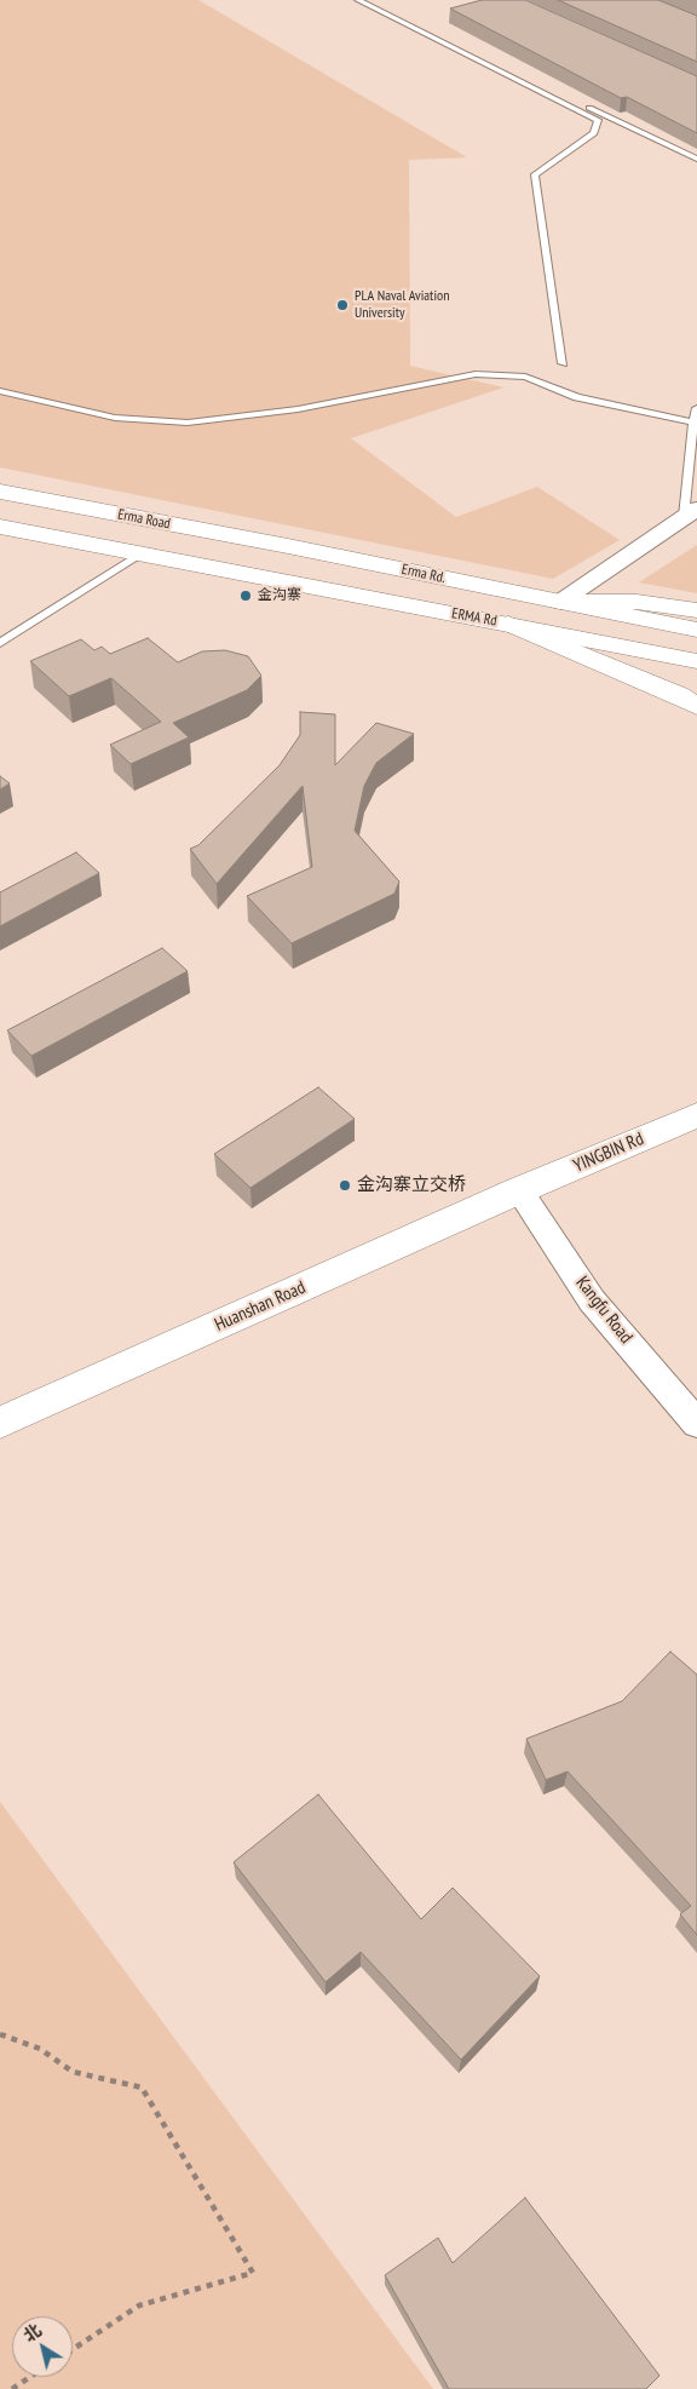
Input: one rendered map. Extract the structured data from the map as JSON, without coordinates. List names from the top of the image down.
{
  "streets": {
    "main road": [
      "Erma Road",
      "ERMA Rd",
      "YINGBIN Rd",
      "Huanshan Road"
    ],
    "street": ["Kangfu Road"]
  },
  "crossings": [
    ["YINGBIN Rd", "Huanshan Road"],
    ["YINGBIN Rd", "Kangfu Road"],
    ["Huanshan Road", "Kangfu Road"]
  ],
  "places": ["PLA Naval Aviation University", "金沟寨", "金沟寨立交桥"],
  "north": "top left"
}
